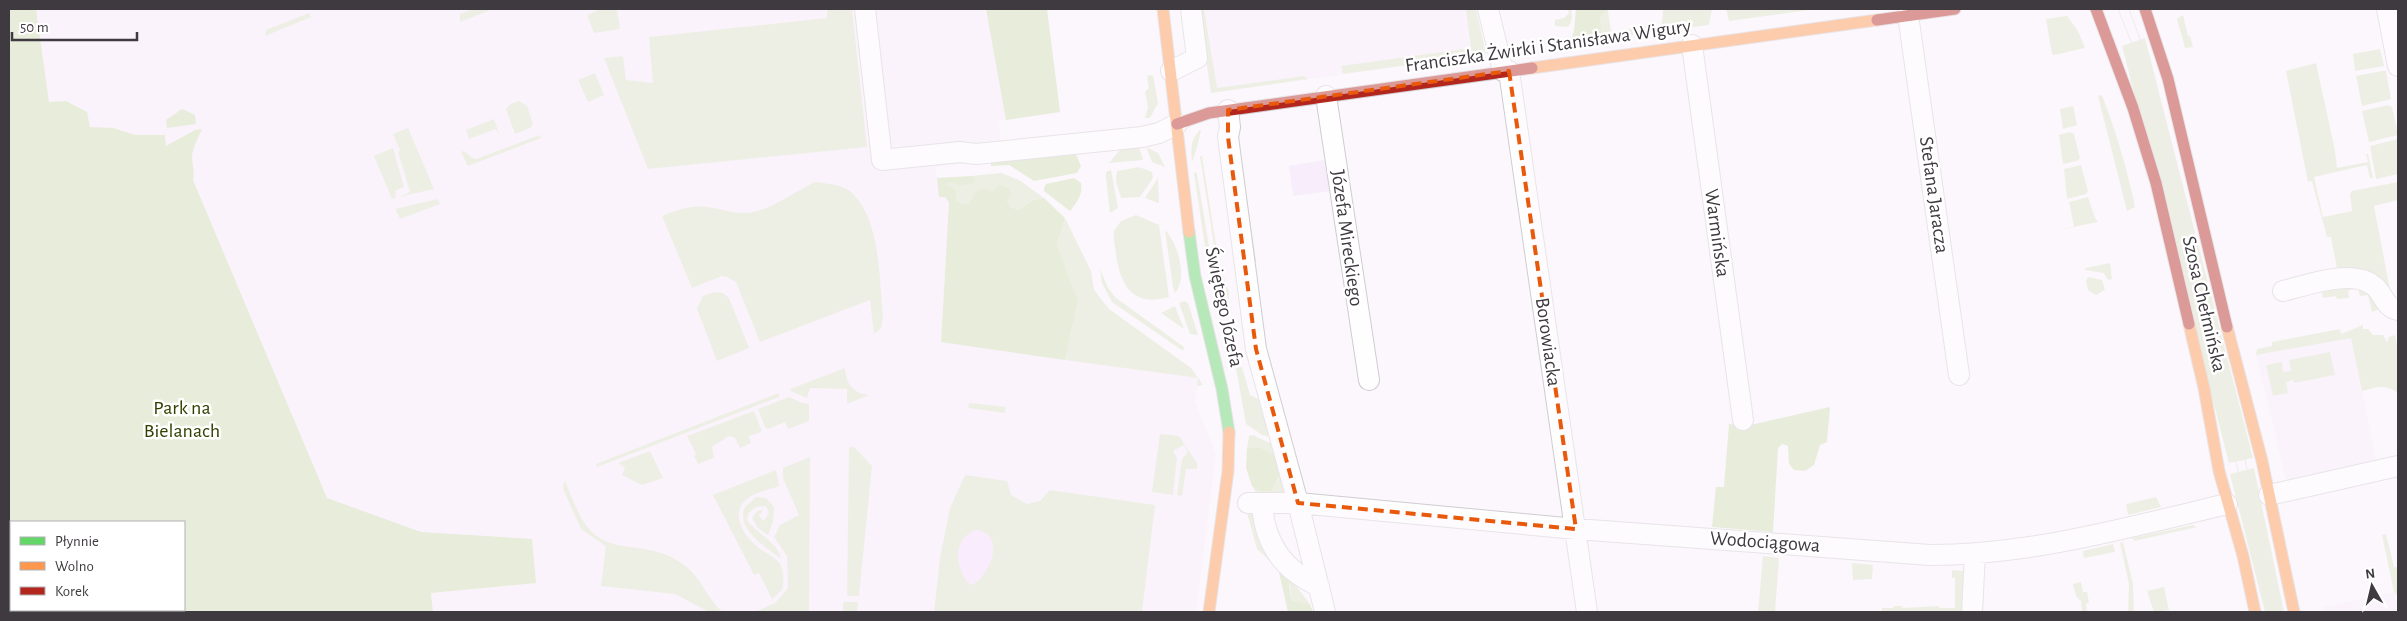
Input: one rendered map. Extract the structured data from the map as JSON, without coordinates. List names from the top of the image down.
{
  "streets": {
    "street": [
      "Franciszka Żwirki i Stanisława Wigury",
      "Stefana Jaracza",
      "Warmińska",
      "Józefa Mireckiego",
      "Szosa Chełmińska",
      "Świętego Józefa",
      "Borowiacka",
      "Wodociągowa"
    ]
  },
  "crossings": [
    ["Franciszka Żwirki i Stanisława Wigury", "Stefana Jaracza"],
    ["Franciszka Żwirki i Stanisława Wigury", "Warmińska"],
    ["Franciszka Żwirki i Stanisława Wigury", "Józefa Mireckiego"],
    ["Franciszka Żwirki i Stanisława Wigury", "Świętego Józefa"],
    ["Franciszka Żwirki i Stanisława Wigury", "Borowiacka"],
    ["Szosa Chełmińska", "Wodociągowa"],
    ["Borowiacka", "Wodociągowa"]
  ],
  "parks": ["Park na Bielanach"],
  "legend": ["Płynnie", "Wolno", "Korek"],
  "scale_bar": "50 m",
  "north": "top"
}
